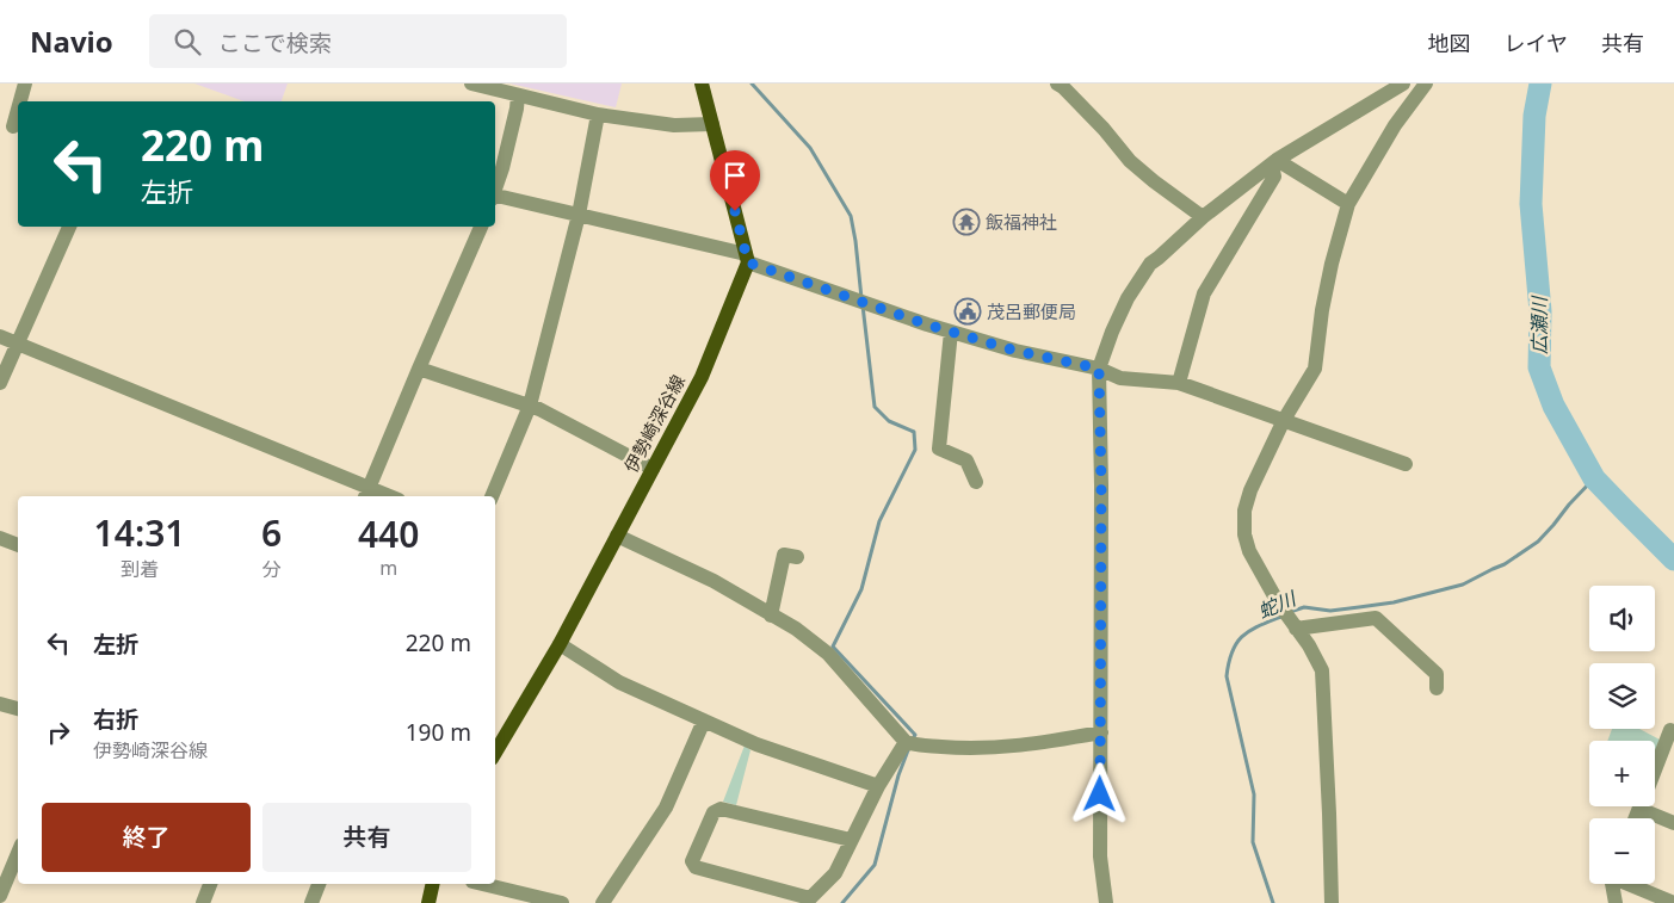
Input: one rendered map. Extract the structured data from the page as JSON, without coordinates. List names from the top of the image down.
{
  "streets": {
    "main road": ["伊勢崎深谷線"]
  },
  "water": ["広瀬川", "蛇川"],
  "places": {
    "temple": ["飯福神社"],
    "public building": ["茂呂郵便局"]
  },
  "page": {
    "header": "Navio",
    "search": "ここで検索",
    "nav": ["地図", "レイヤ", "共有"],
    "turn": ["220 m", "左折"],
    "eta": [
      "14:31",
      "到着",
      "6",
      "分",
      "440",
      "m"
    ],
    "map_buttons": ["+", "−"],
    "list": [
      {
        "name": "左折",
        "value": "220 m"
      },
      {
        "name": "右折",
        "note": "伊勢崎深谷線",
        "value": "190 m"
      }
    ],
    "buttons": ["終了", "共有"]
  }
}
